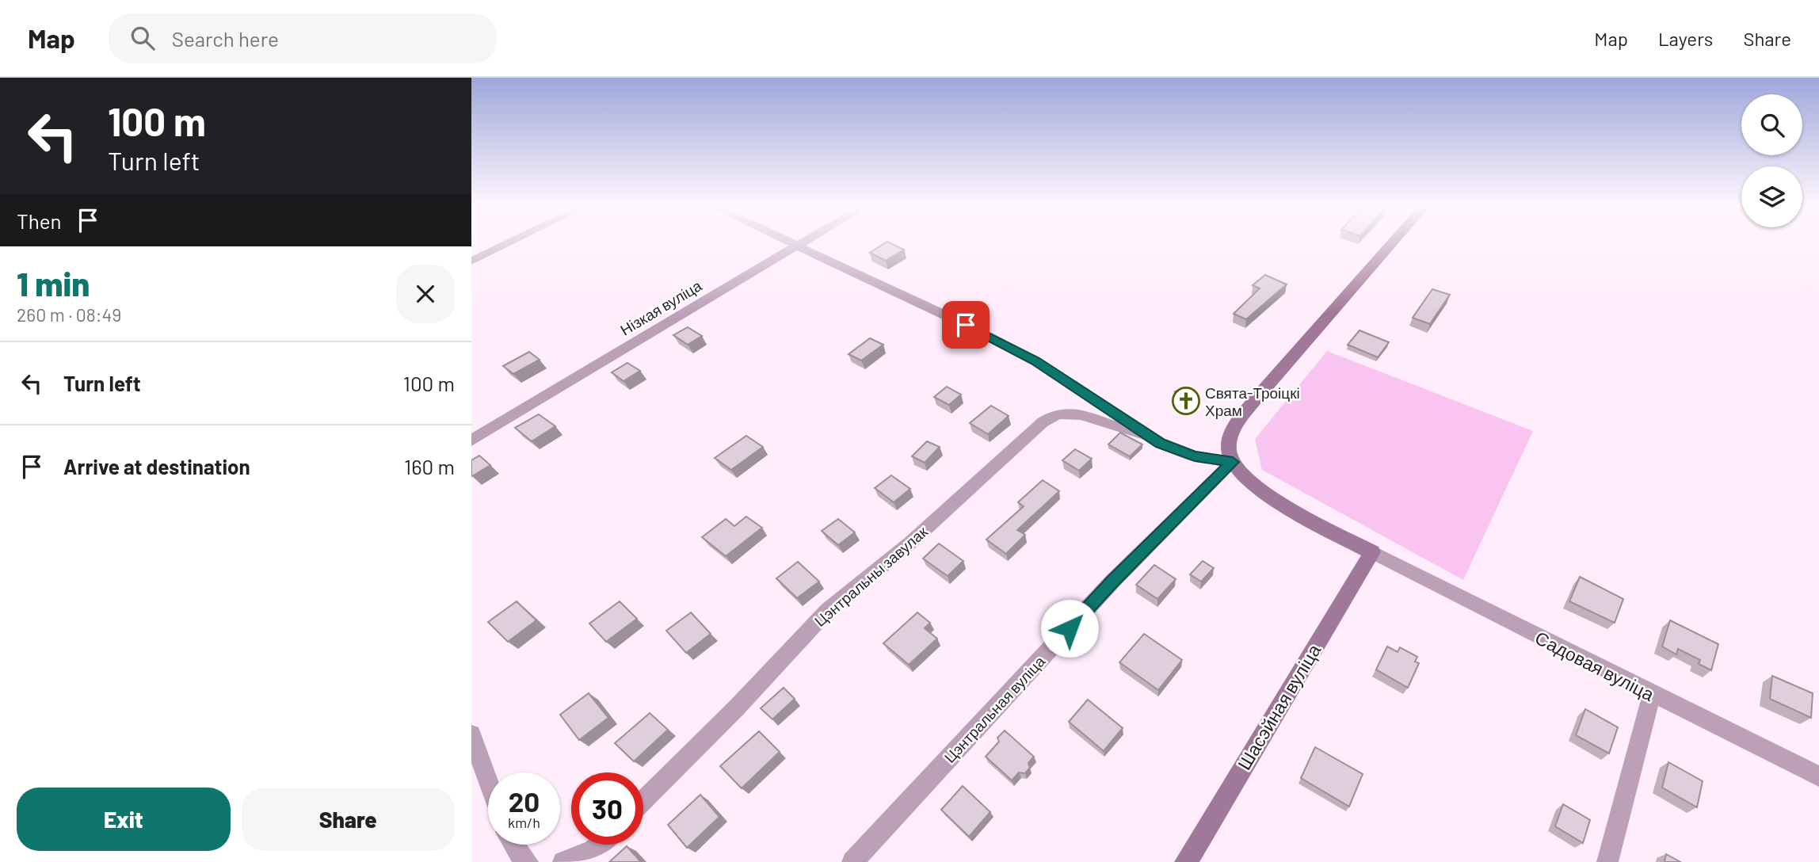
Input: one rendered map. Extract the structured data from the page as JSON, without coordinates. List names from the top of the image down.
{
  "streets": {
    "main road": ["Шасэйная вуліца"],
    "street": [
      "Нізкая вуліца",
      "Цэнтральны завулак",
      "Садовая вуліца",
      "Цэнтральная вуліца"
    ]
  },
  "crossings": [
    ["Садовая вуліца", "Шасэйная вуліца"]
  ],
  "places": {
    "church": ["Свята-Троіцкі Храм"]
  },
  "page": {
    "header": "Map",
    "search": "Search here",
    "nav": ["Map", "Layers", "Share"],
    "turn": ["100 m", "Turn left"],
    "then": "Then",
    "heading": ["1 min", "260 m · 08:49"],
    "list": [
      {
        "name": "Turn left",
        "value": "100 m"
      },
      {
        "name": "Arrive at destination",
        "value": "160 m"
      }
    ],
    "speed": "20 km/h",
    "limit": "30",
    "buttons": ["Exit", "Share"]
  }
}
